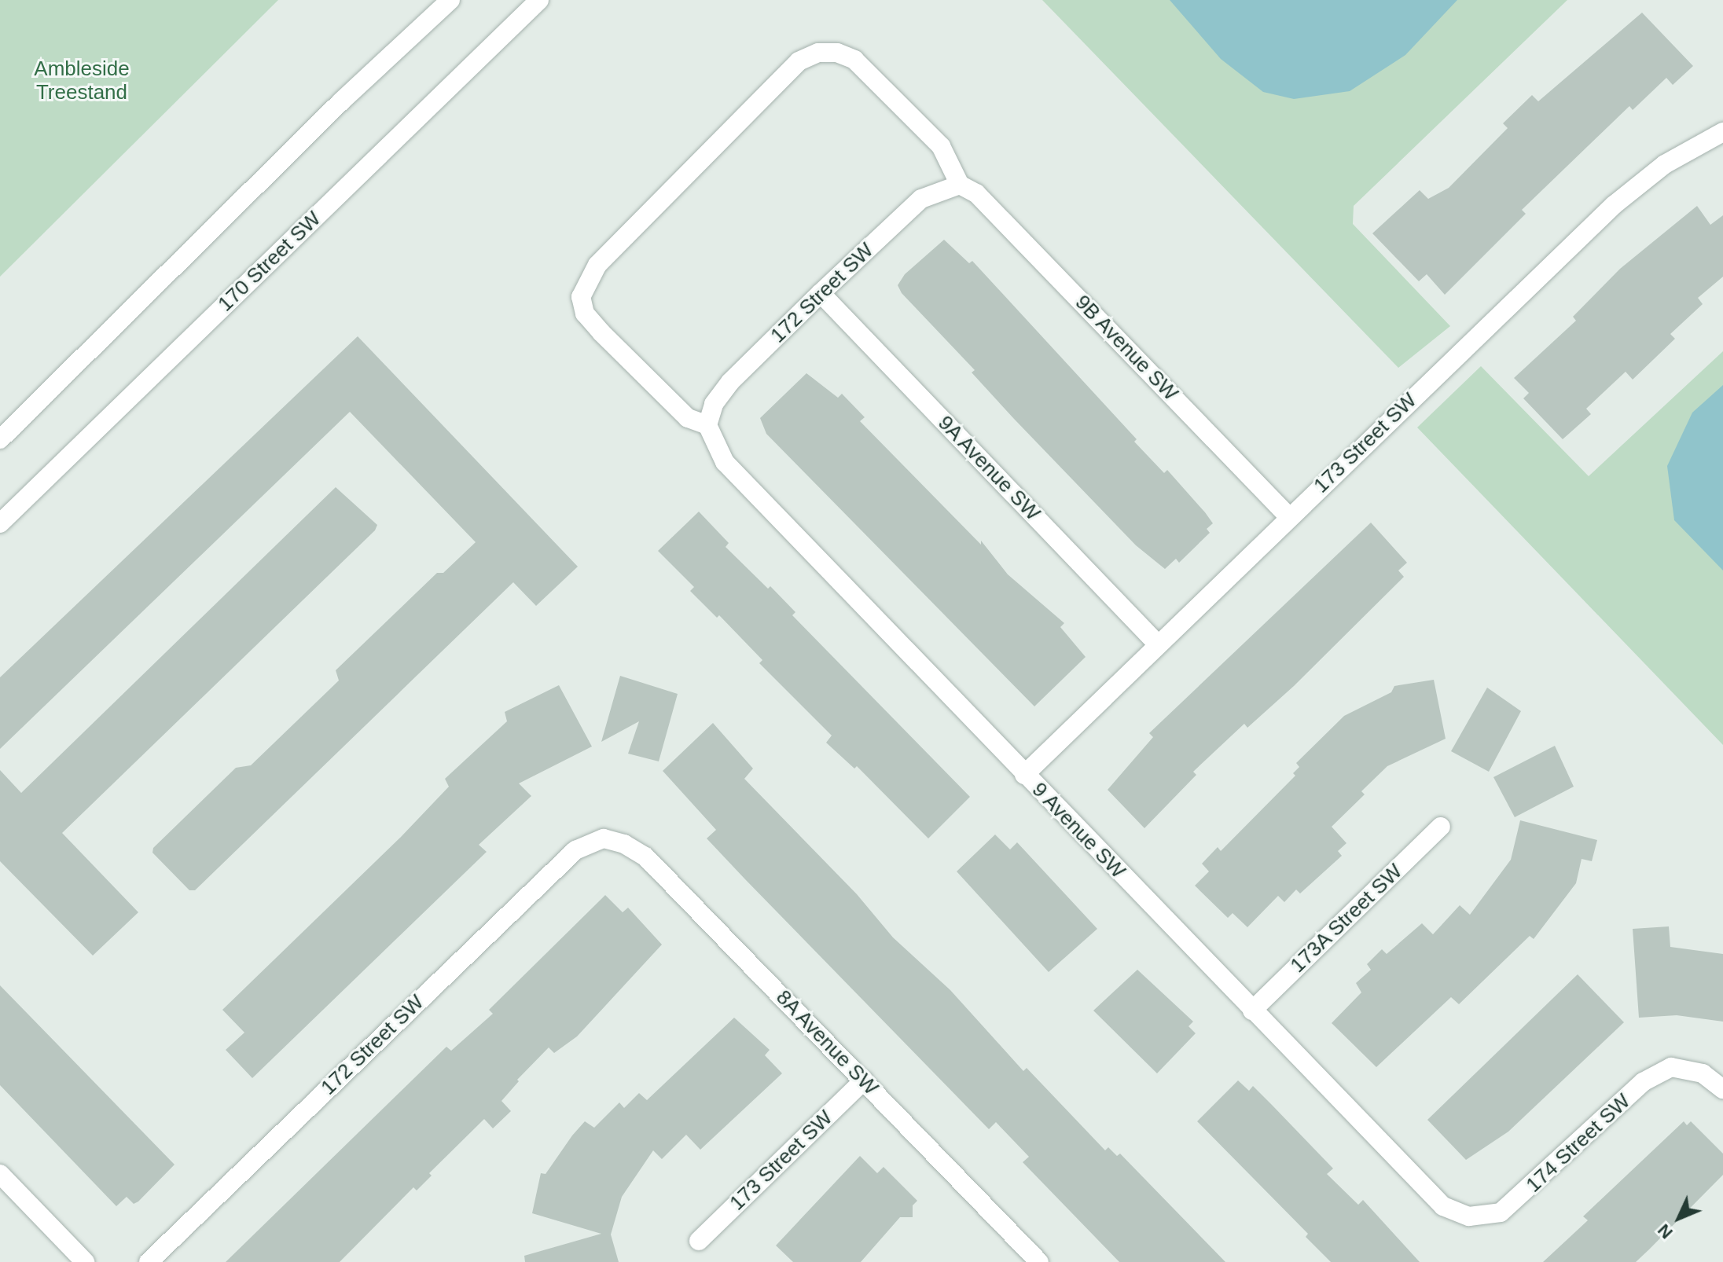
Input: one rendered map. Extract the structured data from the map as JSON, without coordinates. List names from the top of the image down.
{
  "streets": {
    "street": [
      "170 Street SW",
      "172 Street SW",
      "9B Avenue SW",
      "173 Street SW",
      "9A Avenue SW",
      "9 Avenue SW",
      "173A Street SW",
      "8A Avenue SW",
      "174 Street SW"
    ]
  },
  "crossings": [
    ["172 Street SW", "9B Avenue SW"],
    ["172 Street SW", "9A Avenue SW"],
    ["172 Street SW", "9 Avenue SW"],
    ["172 Street SW", "8A Avenue SW"],
    ["9B Avenue SW", "173 Street SW"],
    ["173 Street SW", "9A Avenue SW"],
    ["173 Street SW", "9 Avenue SW"],
    ["173 Street SW", "8A Avenue SW"],
    ["9 Avenue SW", "173A Street SW"],
    ["9 Avenue SW", "174 Street SW"]
  ],
  "parks": ["Ambleside Treestand"],
  "north": "bottom left"
}
